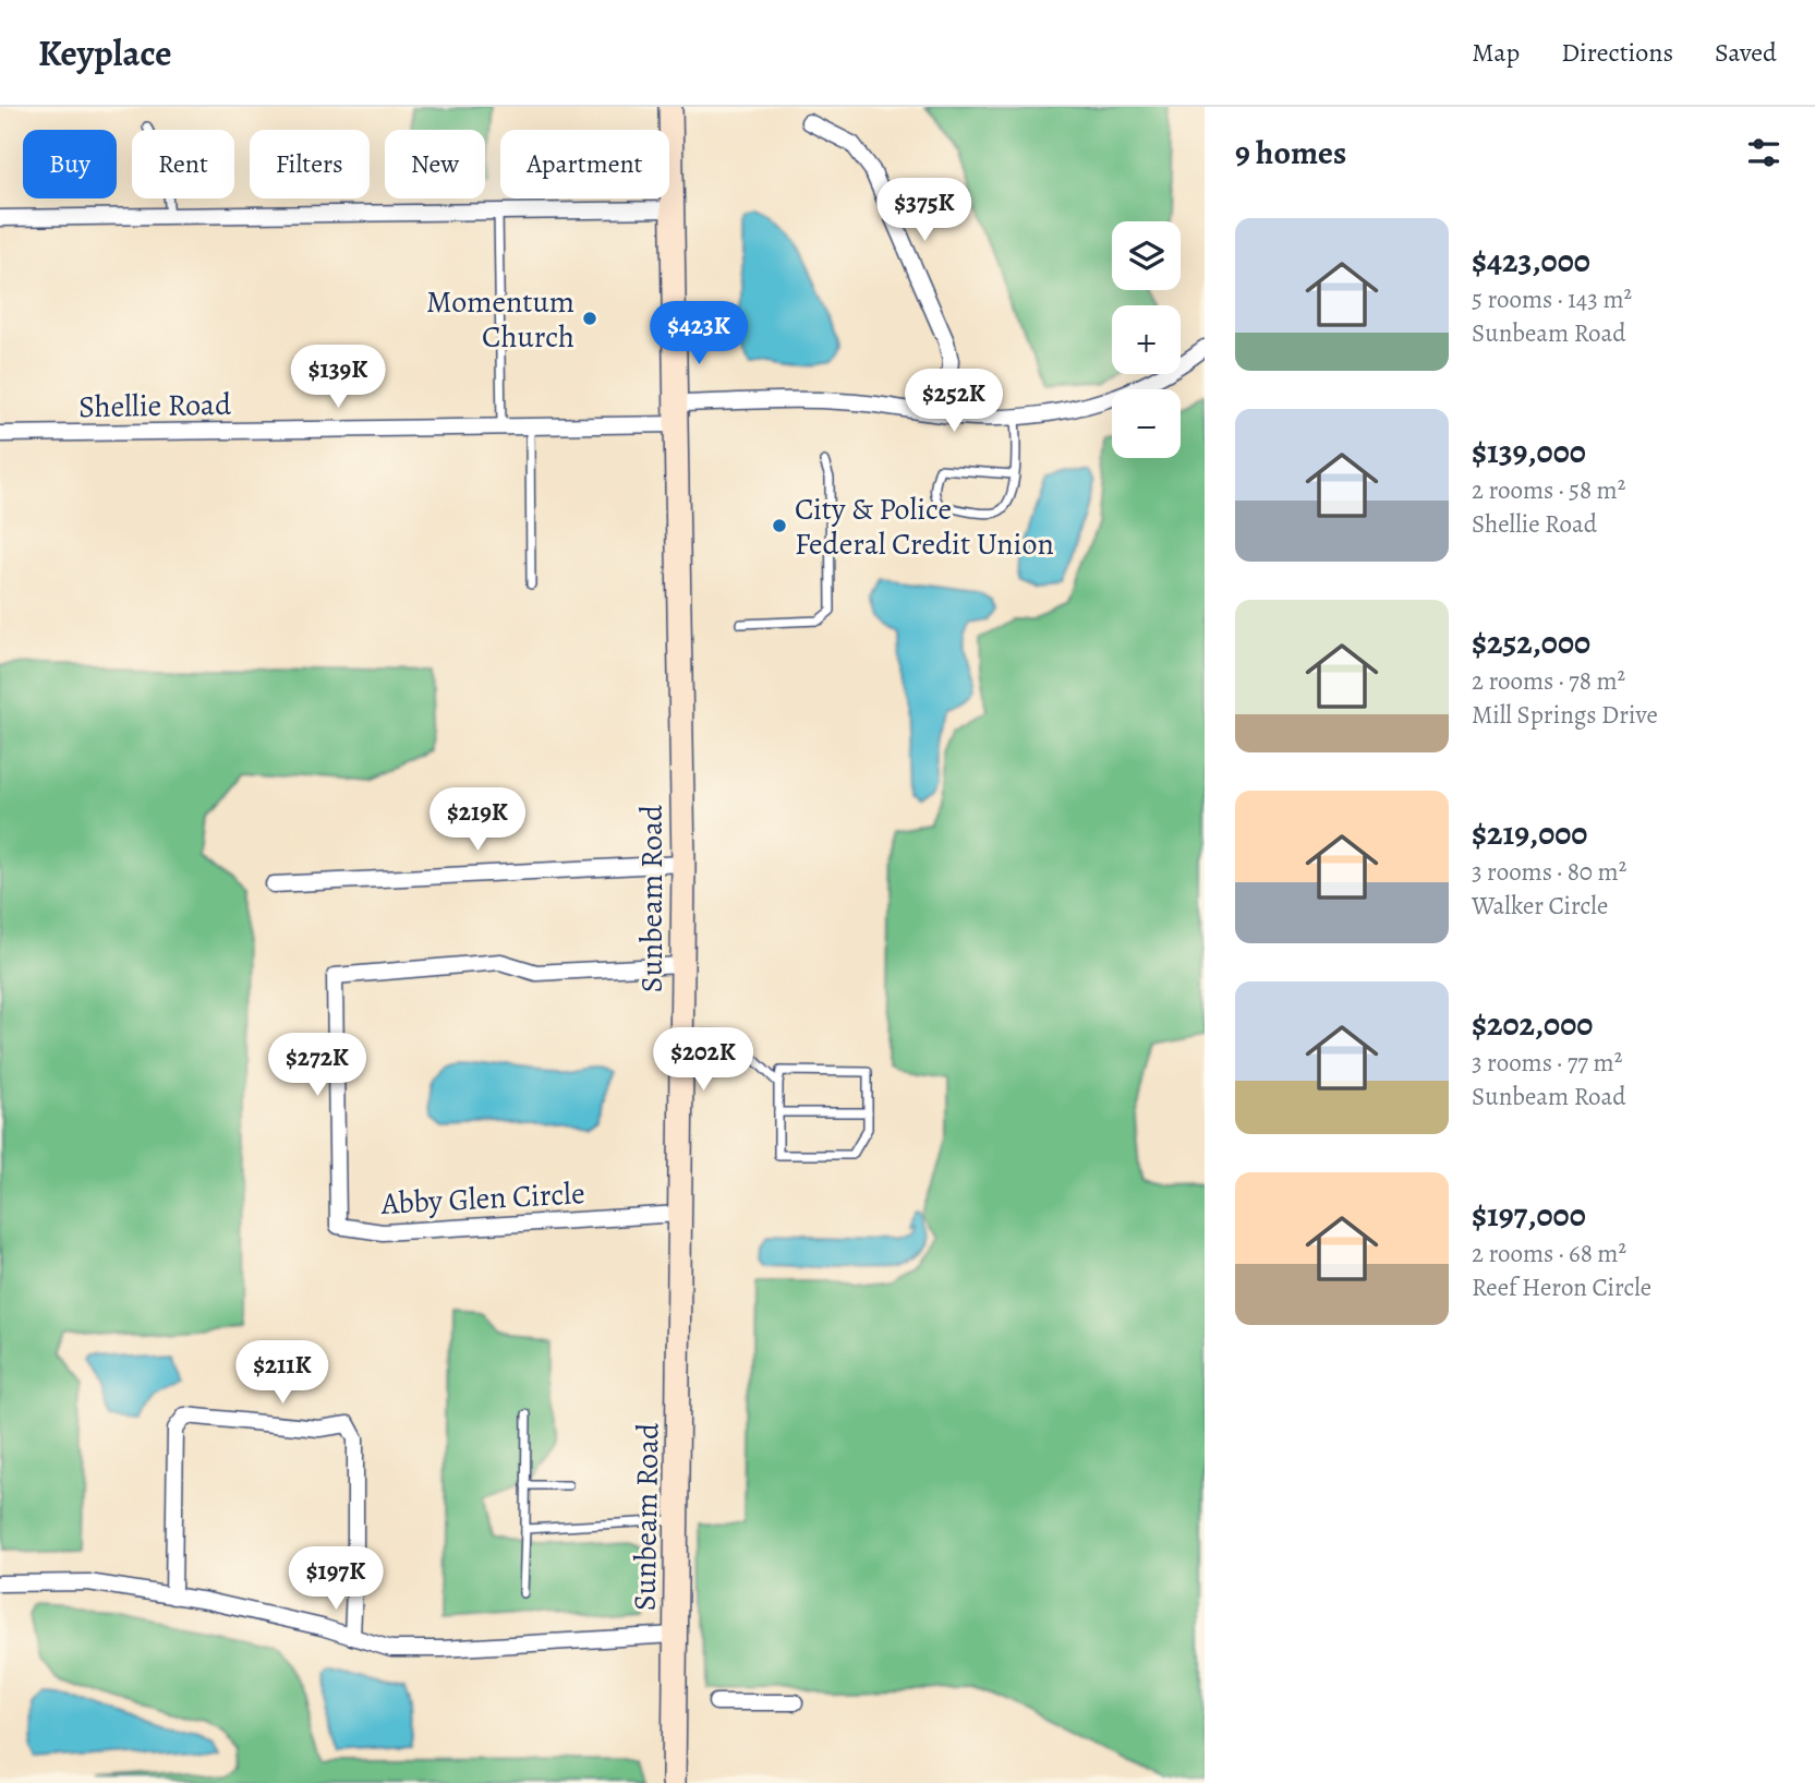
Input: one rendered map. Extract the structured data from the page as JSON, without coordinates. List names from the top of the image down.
{
  "streets": {
    "street": ["Shellie Road", "Sunbeam Road", "Abby Glen Circle"]
  },
  "crossings": [
    ["Shellie Road", "Sunbeam Road"],
    ["Sunbeam Road", "Abby Glen Circle"]
  ],
  "places": ["Momentum Church", "City & Police Federal Credit Union"],
  "page": {
    "header": "Keyplace",
    "nav": ["Map", "Directions", "Saved"],
    "heading": "9 homes",
    "chip": [
      "Buy",
      "Rent",
      "Filters",
      "New",
      "Apartment"
    ],
    "price": [
      "$375K",
      "$423K",
      "$139K",
      "$252K",
      "$219K",
      "$202K",
      "$272K",
      "$211K",
      "$197K"
    ],
    "list": [
      {
        "name": "$423,000",
        "note": "5 rooms · 143 m² · Sunbeam Road"
      },
      {
        "name": "$139,000",
        "note": "2 rooms · 58 m² · Shellie Road"
      },
      {
        "name": "$252,000",
        "note": "2 rooms · 78 m² · Mill Springs Drive"
      },
      {
        "name": "$219,000",
        "note": "3 rooms · 80 m² · Walker Circle"
      },
      {
        "name": "$202,000",
        "note": "3 rooms · 77 m² · Sunbeam Road"
      },
      {
        "name": "$197,000",
        "note": "2 rooms · 68 m² · Reef Heron Circle"
      }
    ],
    "map_buttons": ["+", "−"]
  }
}
